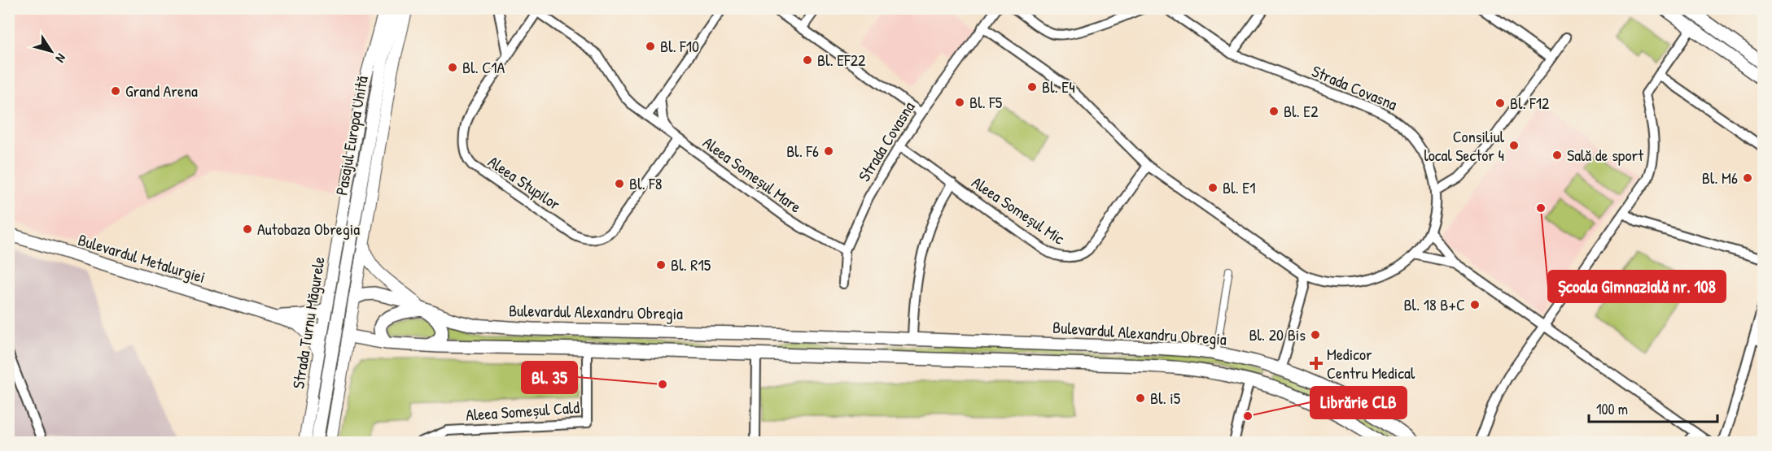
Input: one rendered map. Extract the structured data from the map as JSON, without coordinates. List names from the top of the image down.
{
  "streets": {
    "main road": ["Pasajul Europa Unită", "Bulevardul Metalurgiei", "Bulevardul Alexandru Obregia"],
    "street": [
      "Strada Covasna",
      "Aleea Someșul Mare",
      "Aleea Stupilor",
      "Aleea Someșul Mic",
      "Strada Turnu Măgurele",
      "Aleea Someșul Cald"
    ]
  },
  "crossings": [
    ["Strada Covasna", "Aleea Someșul Mare"],
    ["Strada Covasna", "Aleea Someșul Mic"],
    ["Aleea Someșul Mare", "Aleea Stupilor"],
    ["Bulevardul Metalurgiei", "Bulevardul Alexandru Obregia"],
    ["Bulevardul Metalurgiei", "Strada Turnu Măgurele"],
    ["Bulevardul Alexandru Obregia", "Strada Turnu Măgurele"],
    ["Bulevardul Alexandru Obregia", "Aleea Someșul Cald"]
  ],
  "places": {
    "other": [
      "Bl. F10",
      "Bl. EF22",
      "Bl. C1A",
      "Bl. E4",
      "Grand Arena",
      "Bl. F5",
      "Bl. F12",
      "Bl. E2",
      "Consiliul local Sector 4",
      "Bl. F6",
      "Sală de sport",
      "Bl. M6",
      "Bl. F8",
      "Bl. E1",
      "Școala Gimnazială nr. 108",
      "Autobaza Obregia",
      "Bl. R15",
      "Bl. 18 B+C",
      "Bl. 20 Bis",
      "Bl. 35",
      "Bl. i5",
      "Librărie CLB"
    ],
    "health": ["Medicor Centru Medical"]
  },
  "scale_bar": "100 m",
  "north": "bottom right"
}
